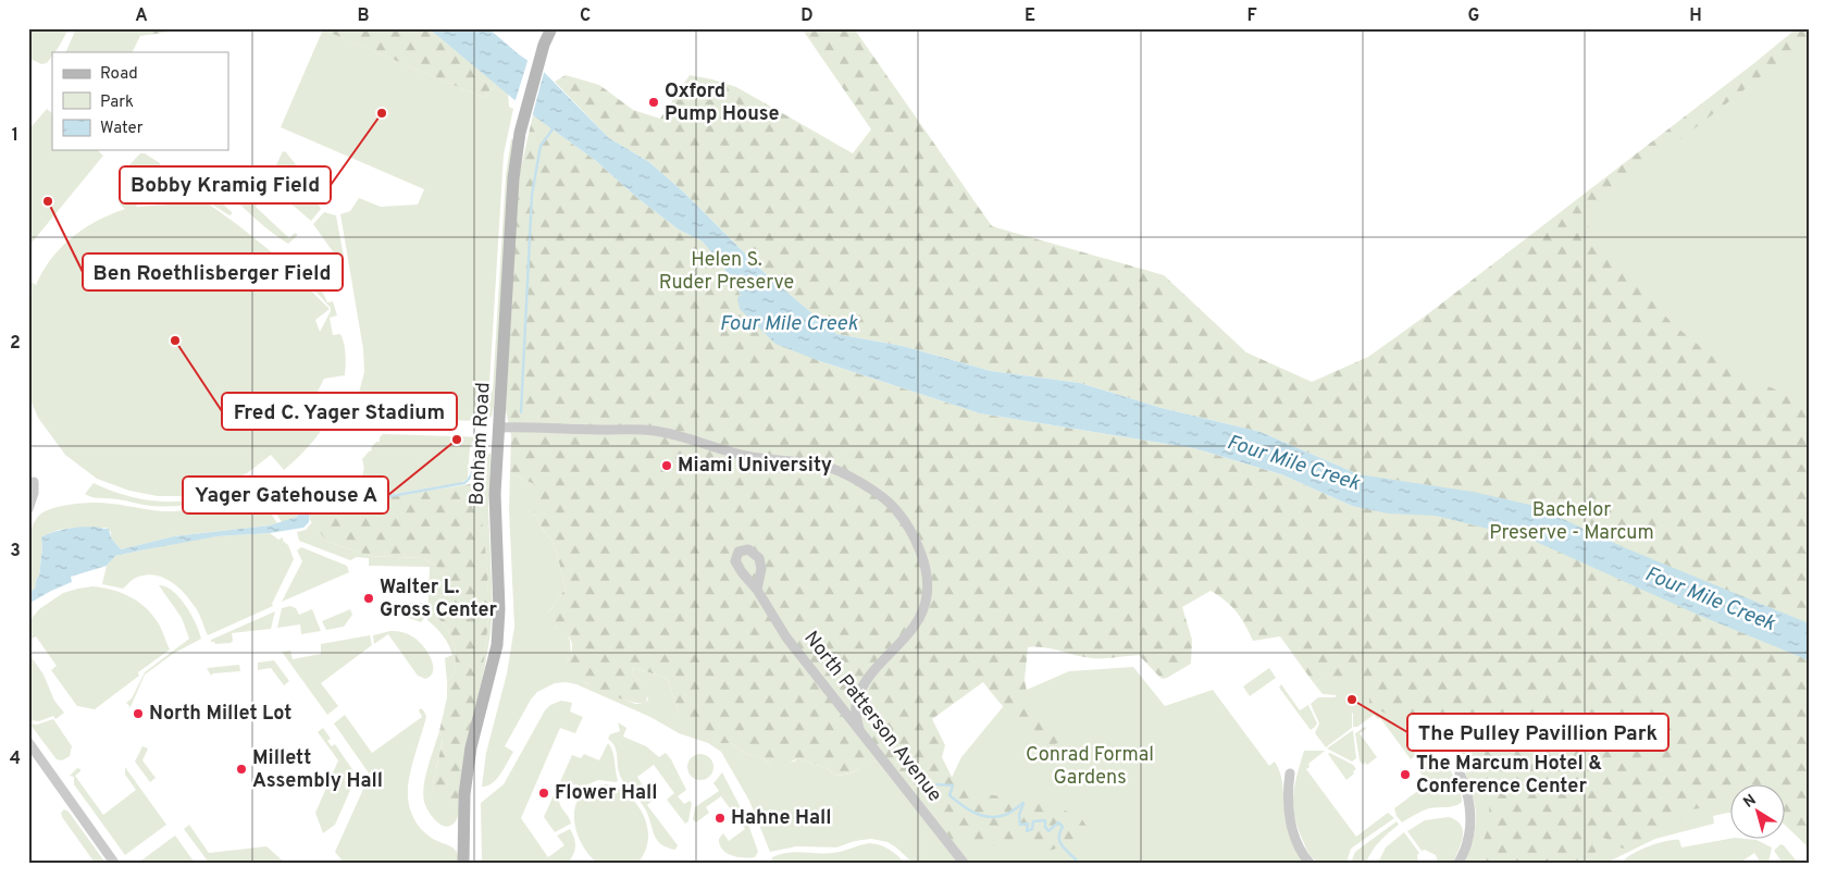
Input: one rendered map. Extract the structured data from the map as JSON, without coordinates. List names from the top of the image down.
{
  "streets": {
    "street": ["Bonham Road", "North Patterson Avenue"]
  },
  "water": ["Four Mile Creek"],
  "parks": ["Helen S. Ruder Preserve", "Bachelor Preserve - Marcum", "Conrad Formal Gardens"],
  "places": [
    "Oxford Pump House",
    "Bobby Kramig Field",
    "Ben Roethlisberger Field",
    "Fred C. Yager Stadium",
    "Yager Gatehouse A",
    "Miami University",
    "Walter L. Gross Center",
    "The Pulley Pavillion Park",
    "North Millet Lot",
    "Millett Assembly Hall",
    "The Marcum Hotel & Conference Center",
    "Flower Hall",
    "Hahne Hall"
  ],
  "legend": ["Road", "Park", "Water"],
  "north": "top left",
  "grid": {
    "columns": [
      "A",
      "B",
      "C",
      "D",
      "E",
      "F",
      "G",
      "H"
    ],
    "rows": [
      "1",
      "2",
      "3",
      "4"
    ]
  }
}
